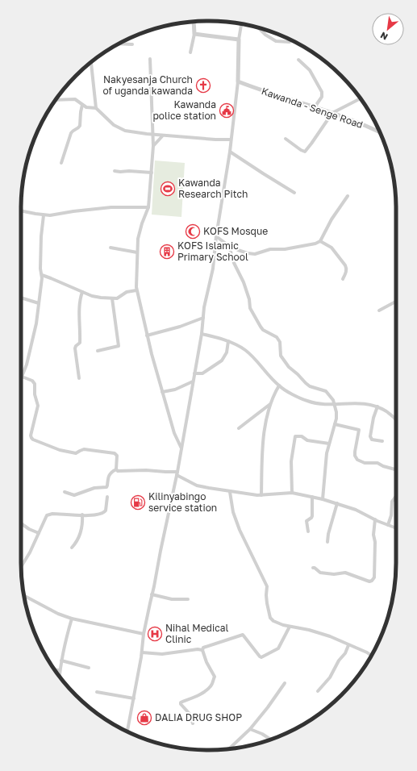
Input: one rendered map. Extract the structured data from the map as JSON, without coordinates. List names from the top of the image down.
{
  "streets": {
    "street": ["Kawanda - Senge Road"]
  },
  "places": {
    "church": ["Nakyesanja Church of uganda kawanda"],
    "public building": ["Kawanda police station"],
    "sports": ["Kawanda Research Pitch"],
    "mosque": ["KOFS Mosque"],
    "building": ["KOFS Islamic Primary School"],
    "fuel station": ["Kilinyabingo service station"],
    "hospital": ["Nihal Medical Clinic"],
    "shop": ["DALIA DRUG SHOP"]
  },
  "north": "bottom left"
}
